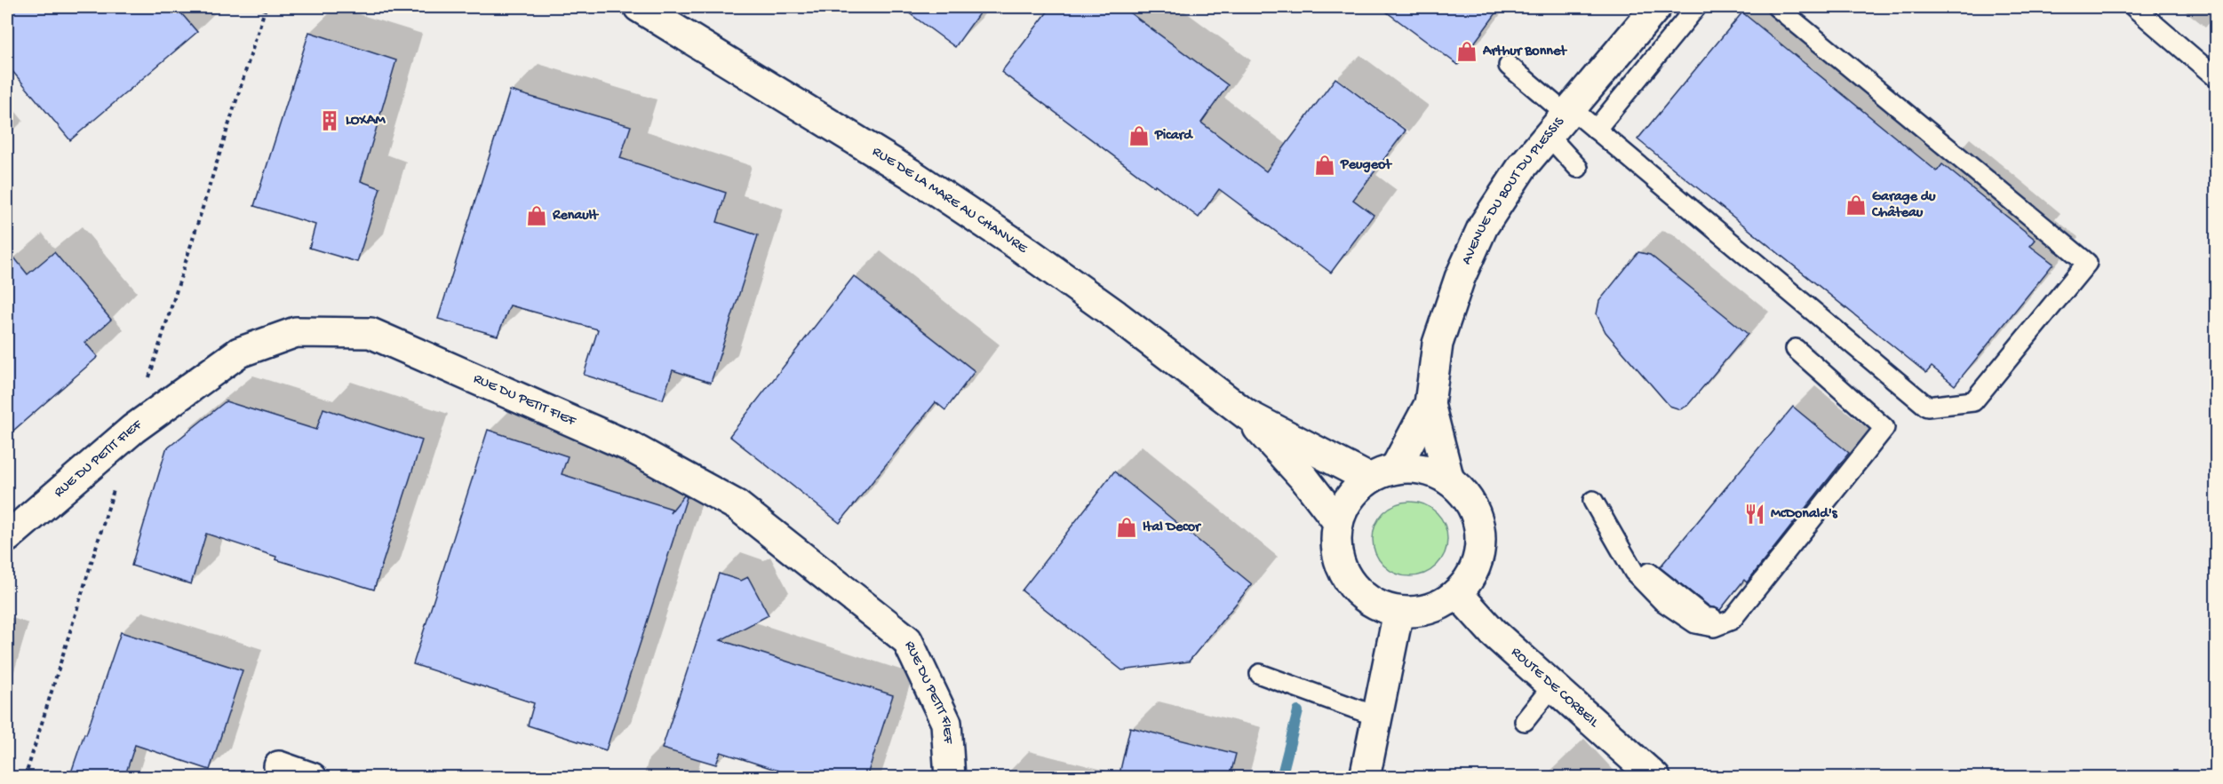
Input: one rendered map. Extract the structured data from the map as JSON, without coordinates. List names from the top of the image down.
{
  "streets": {
    "street": [
      "AVENUE DU BOUT DU PLESSIS",
      "RUE DE LA MARE AU CHANVRE",
      "RUE DU PETIT FIEF",
      "ROUTE DE CORBEIL"
    ]
  },
  "crossings": [
    ["AVENUE DU BOUT DU PLESSIS", "RUE DE LA MARE AU CHANVRE"],
    ["AVENUE DU BOUT DU PLESSIS", "ROUTE DE CORBEIL"],
    ["RUE DE LA MARE AU CHANVRE", "ROUTE DE CORBEIL"]
  ],
  "places": {
    "shop": [
      "Arthur Bonnet",
      "Picard",
      "Peugeot",
      "Garage du Château",
      "Renault",
      "Ital Decor"
    ],
    "building": ["LOXAM"],
    "restaurant": ["McDonald's"]
  }
}
